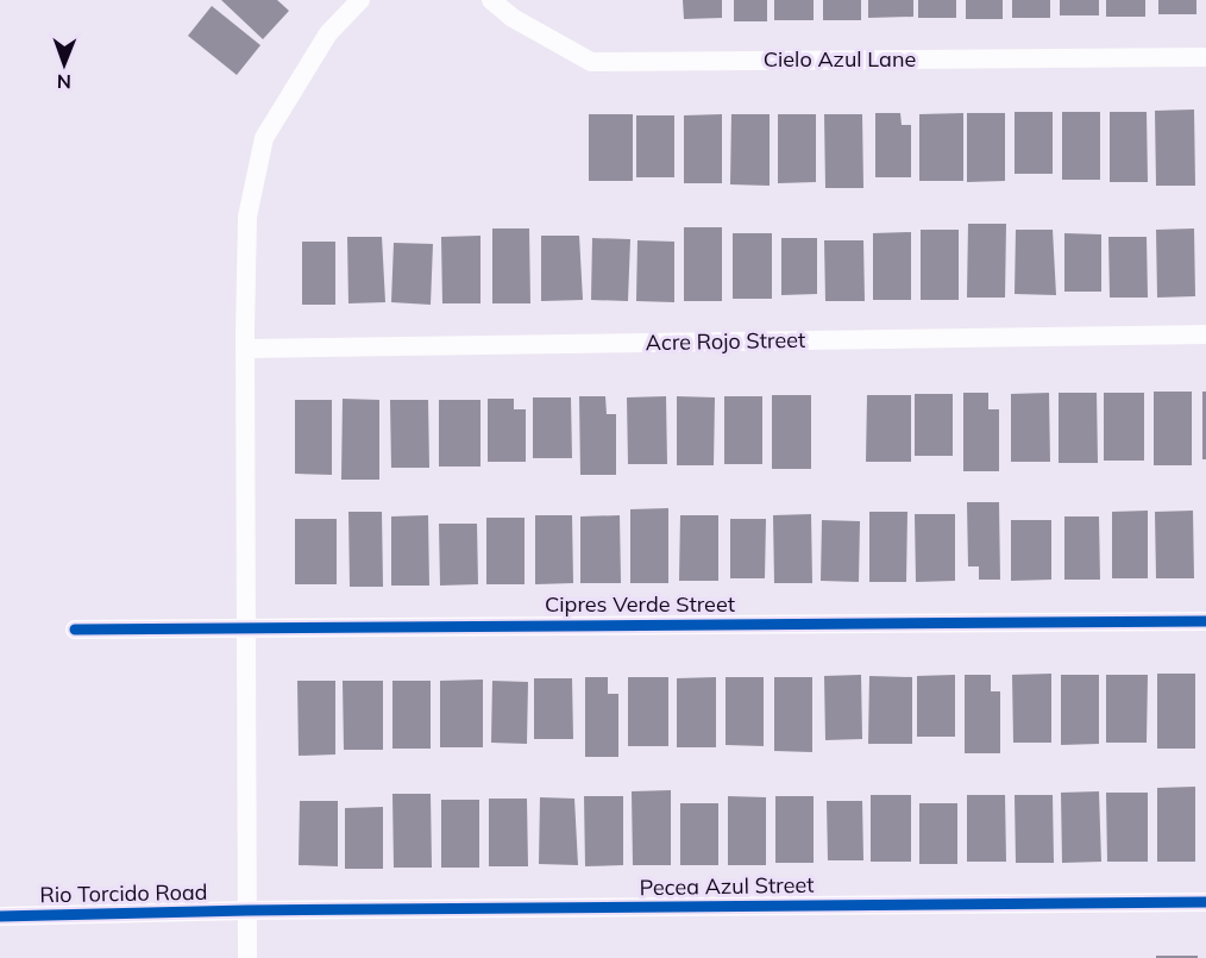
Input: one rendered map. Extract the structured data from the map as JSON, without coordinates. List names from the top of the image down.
{
  "streets": {
    "street": [
      "Cielo Azul Lane",
      "Acre Rojo Street",
      "Cipres Verde Street",
      "Pecea Azul Street",
      "Rio Torcido Road"
    ]
  },
  "crossings": [
    ["Pecea Azul Street", "Rio Torcido Road"]
  ],
  "north": "bottom"
}
